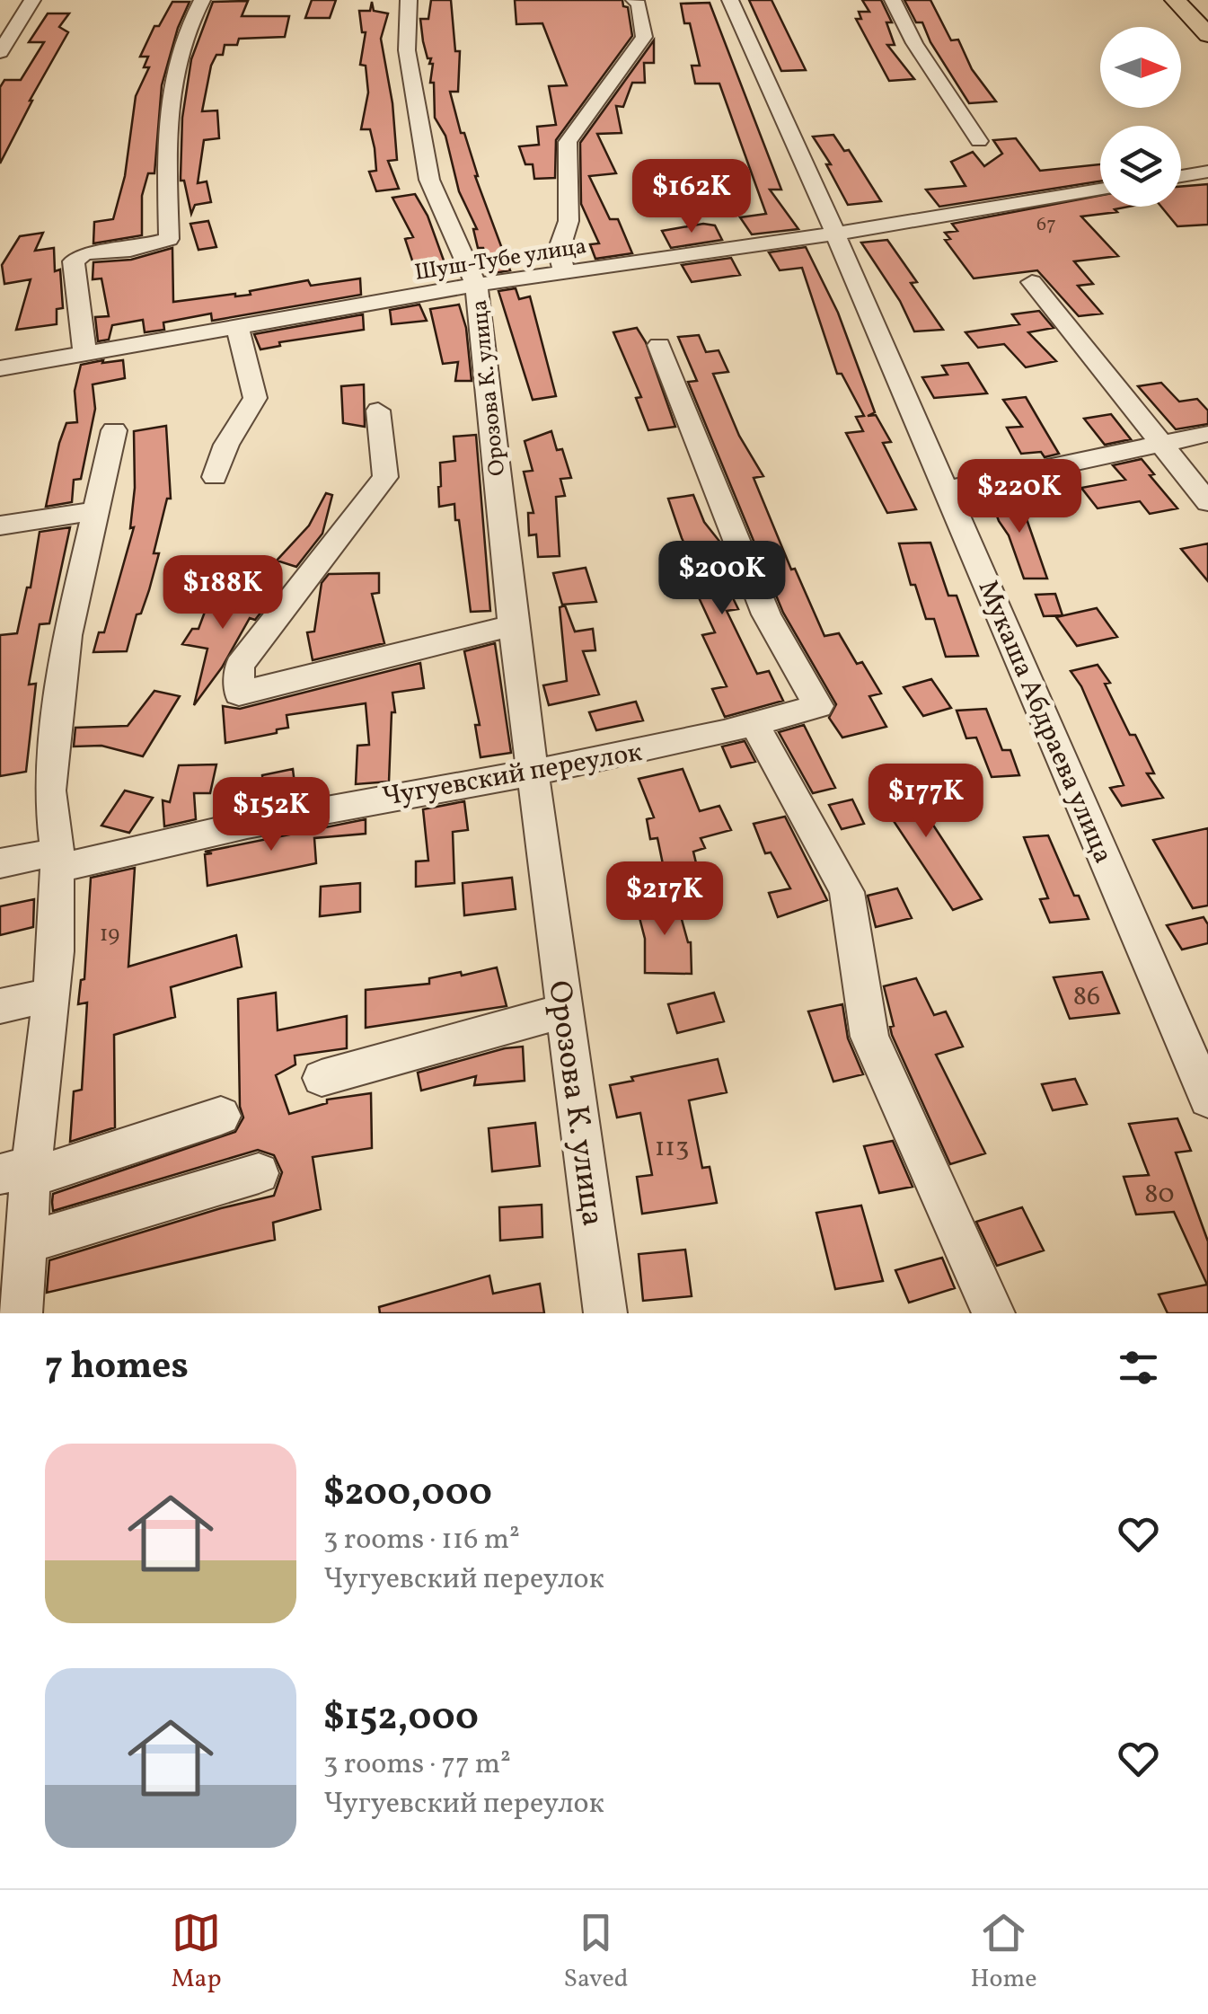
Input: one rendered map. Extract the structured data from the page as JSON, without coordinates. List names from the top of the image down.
{
  "streets": {
    "street": [
      "Шуш-Тубе улица",
      "Орозова К. улица",
      "Мукаша Абдраева улица",
      "Чугуевский переулок"
    ]
  },
  "crossings": [
    ["Шуш-Тубе улица", "Орозова К. улица"],
    ["Шуш-Тубе улица", "Мукаша Абдраева улица"],
    ["Орозова К. улица", "Чугуевский переулок"]
  ],
  "house_numbers": [
    "67",
    "19",
    "86",
    "113",
    "80"
  ],
  "north": "right",
  "page": {
    "price": [
      "$162K",
      "$220K",
      "$200K",
      "$188K",
      "$177K",
      "$152K",
      "$217K"
    ],
    "heading": "7 homes",
    "list": [
      {
        "name": "$200,000",
        "note": "3 rooms · 116 m² · Чугуевский переулок"
      },
      {
        "name": "$152,000",
        "note": "3 rooms · 77 m² · Чугуевский переулок"
      }
    ],
    "tabs": ["Map", "Saved", "Home"]
  }
}
